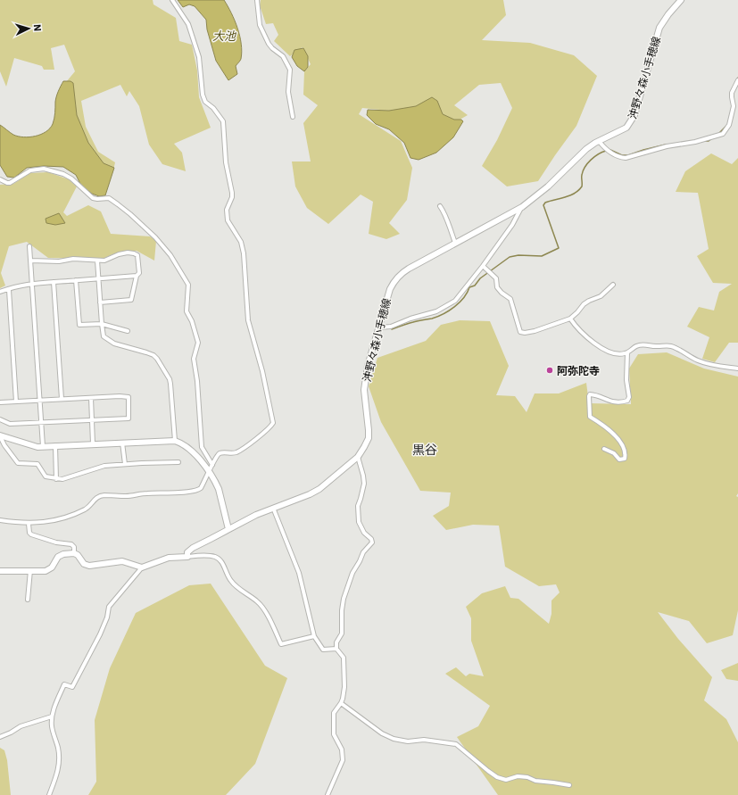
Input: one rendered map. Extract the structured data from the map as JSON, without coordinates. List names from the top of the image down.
{
  "streets": {
    "main road": ["沖野々森小手穂線"]
  },
  "districts": ["黒谷"],
  "water": ["大池"],
  "places": ["阿弥陀寺"],
  "north": "right"
}
